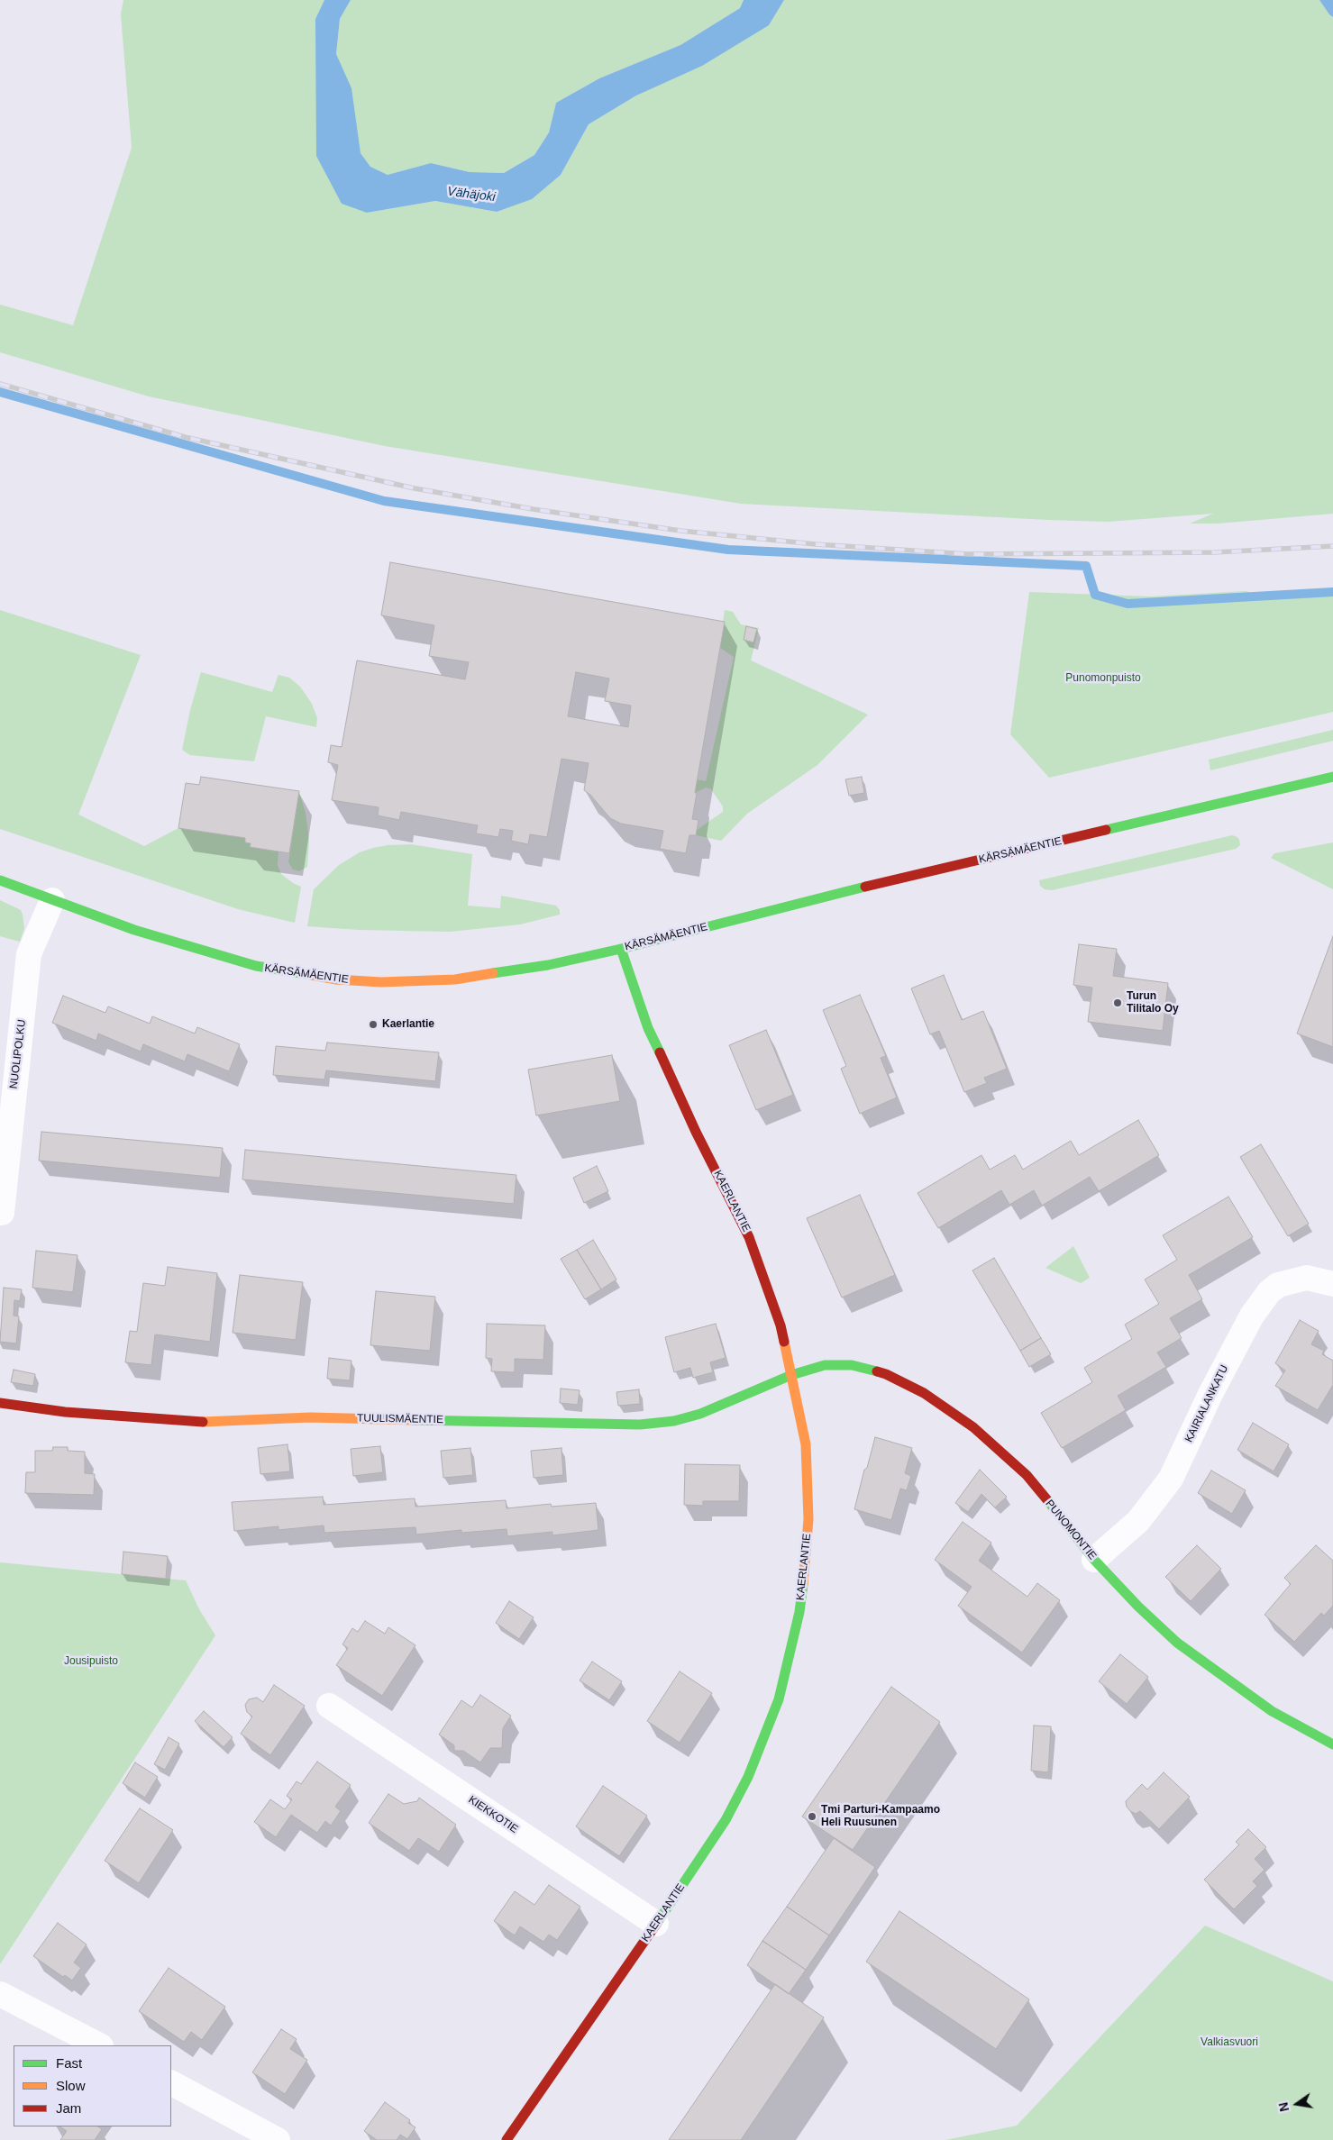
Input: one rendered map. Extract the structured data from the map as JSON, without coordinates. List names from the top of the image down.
{
  "streets": {
    "street": [
      "KÄRSÄMÄENTIE",
      "NUOLIPOLKU",
      "KAERLANTIE",
      "KAIRIALANKATU",
      "TUULISMÄENTIE",
      "PUNOMONTIE",
      "KIEKKOTIE"
    ]
  },
  "crossings": [
    ["KÄRSÄMÄENTIE", "NUOLIPOLKU"],
    ["KÄRSÄMÄENTIE", "KAERLANTIE"],
    ["KAERLANTIE", "TUULISMÄENTIE"],
    ["KAERLANTIE", "PUNOMONTIE"],
    ["KAERLANTIE", "KIEKKOTIE"],
    ["KAIRIALANKATU", "PUNOMONTIE"],
    ["TUULISMÄENTIE", "PUNOMONTIE"]
  ],
  "water": ["Vähäjoki"],
  "parks": ["Punomonpuisto", "Jousipuisto", "Valkiasvuori"],
  "places": ["Turun Tilitalo Oy", "Kaerlantie", "Tmi Parturi-Kampaamo Heli Ruusunen"],
  "legend": ["Fast", "Slow", "Jam"],
  "north": "left"
}
